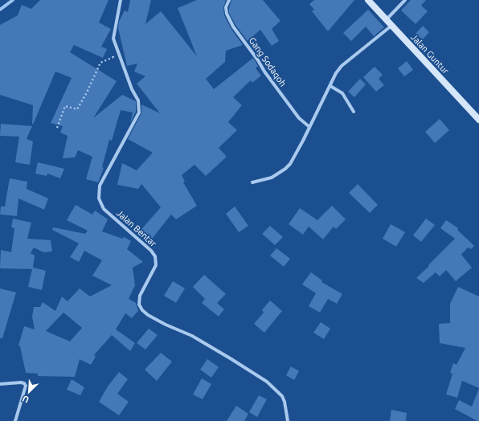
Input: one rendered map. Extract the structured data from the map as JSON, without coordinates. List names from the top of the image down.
{
  "streets": {
    "street": ["Jalan Guntur", "Gang Sodaqoh", "Jalan Bentar"]
  },
  "north": "bottom left"
}
